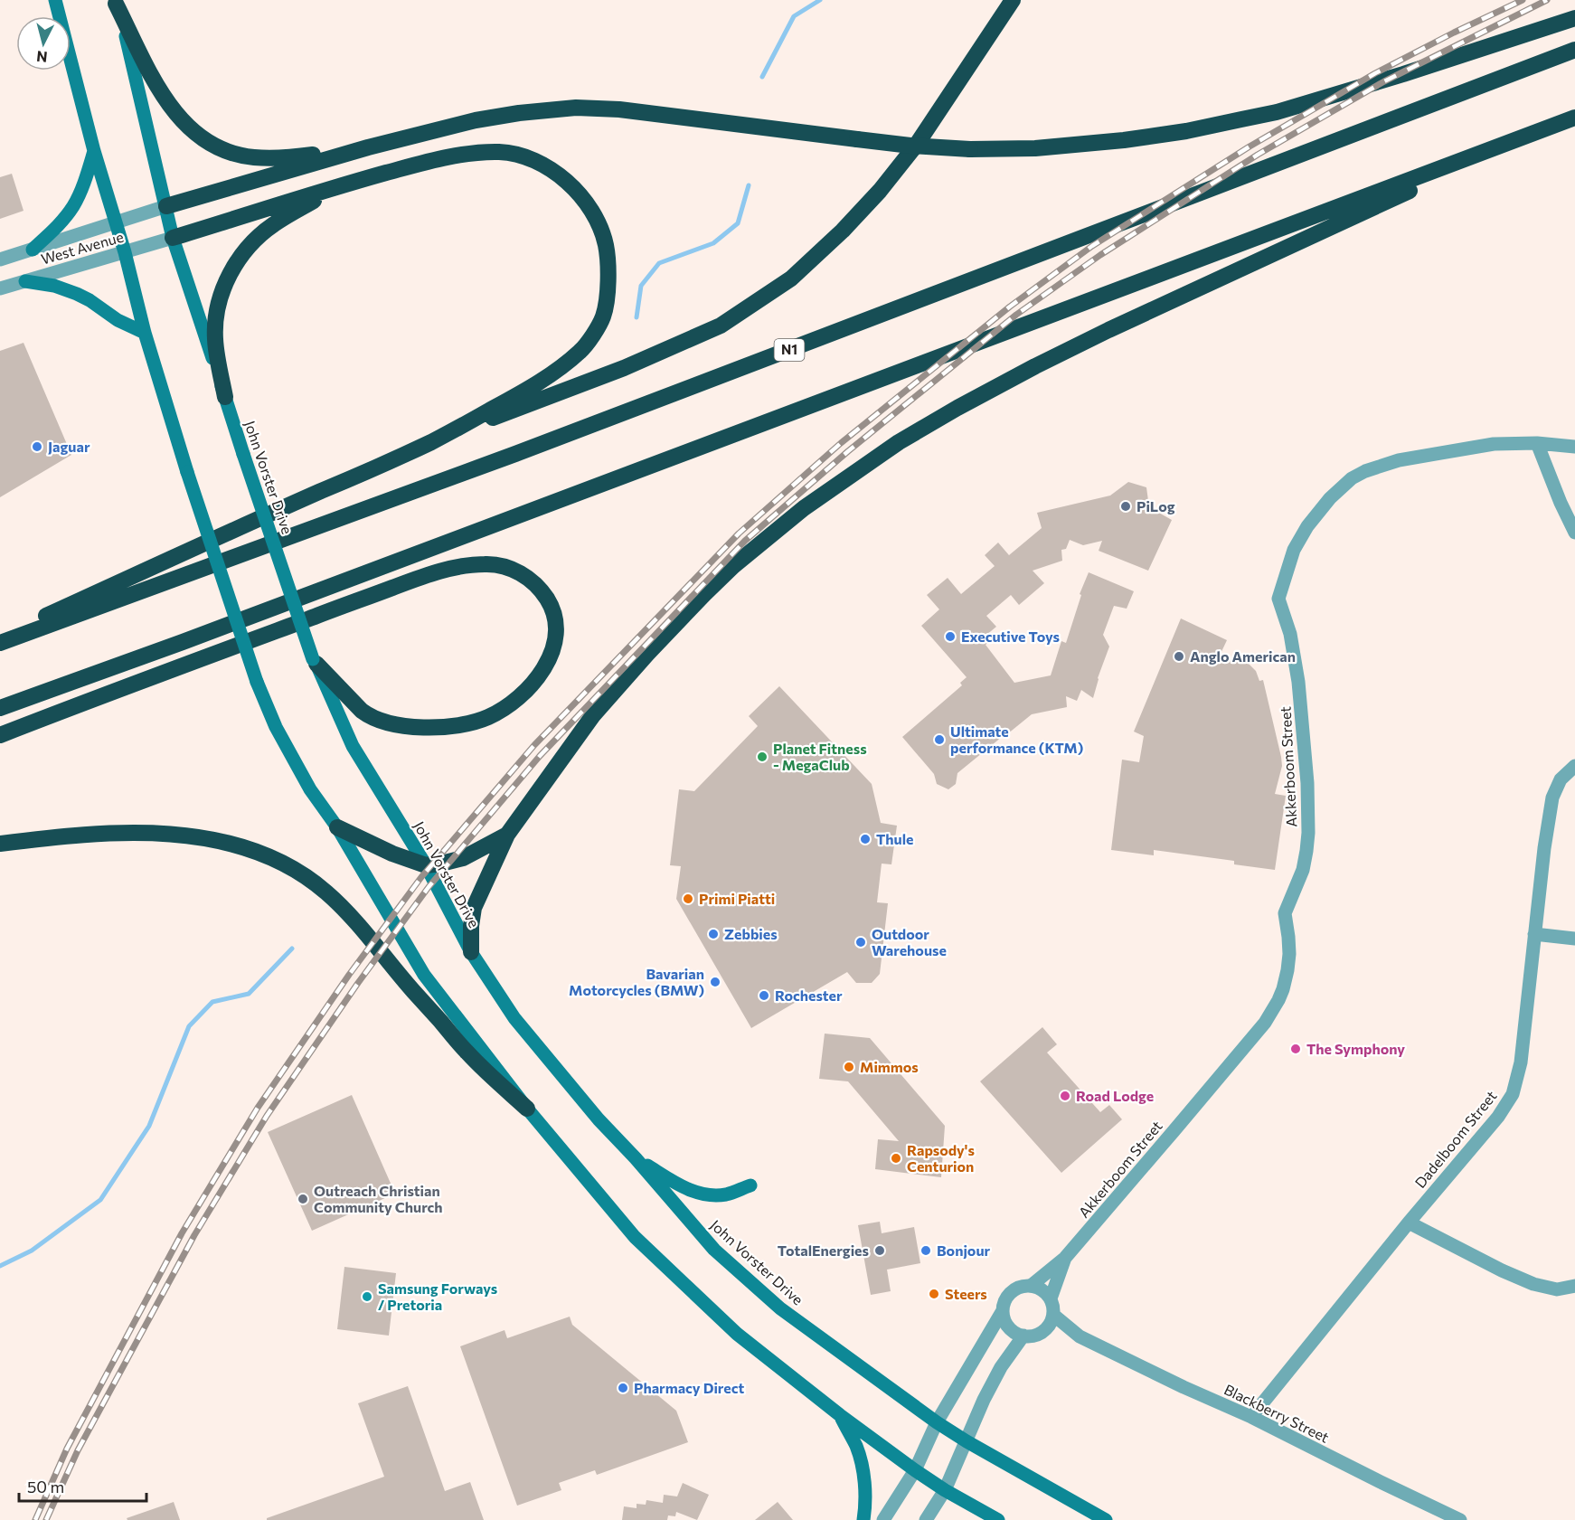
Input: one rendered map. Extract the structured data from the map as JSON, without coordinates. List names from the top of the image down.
{
  "streets": {
    "highway": ["N1"],
    "main road": ["John Vorster Drive"],
    "street": [
      "West Avenue",
      "Akkerboom Street",
      "Dadelboom Street",
      "Blackberry Street"
    ]
  },
  "crossings": [
    ["West Avenue", "John Vorster Drive"],
    ["Akkerboom Street", "Blackberry Street"],
    ["Dadelboom Street", "Blackberry Street"]
  ],
  "places": [
    "Jaguar",
    "PiLog",
    "Executive Toys",
    "Anglo American",
    "Ultimate performance (KTM)",
    "Planet Fitness - MegaClub",
    "Thule",
    "Primi Piatti",
    "Zebbies",
    "Outdoor Warehouse",
    "Bavarian Motorcycles (BMW)",
    "Rochester",
    "The Symphony",
    "Mimmos",
    "Road Lodge",
    "Rapsody's Centurion",
    "Outreach Christian Community Church",
    "TotalEnergies",
    "Bonjour",
    "Steers",
    "Samsung Forways / Pretoria",
    "Pharmacy Direct"
  ],
  "scale_bar": "50 m",
  "north": "bottom"
}
